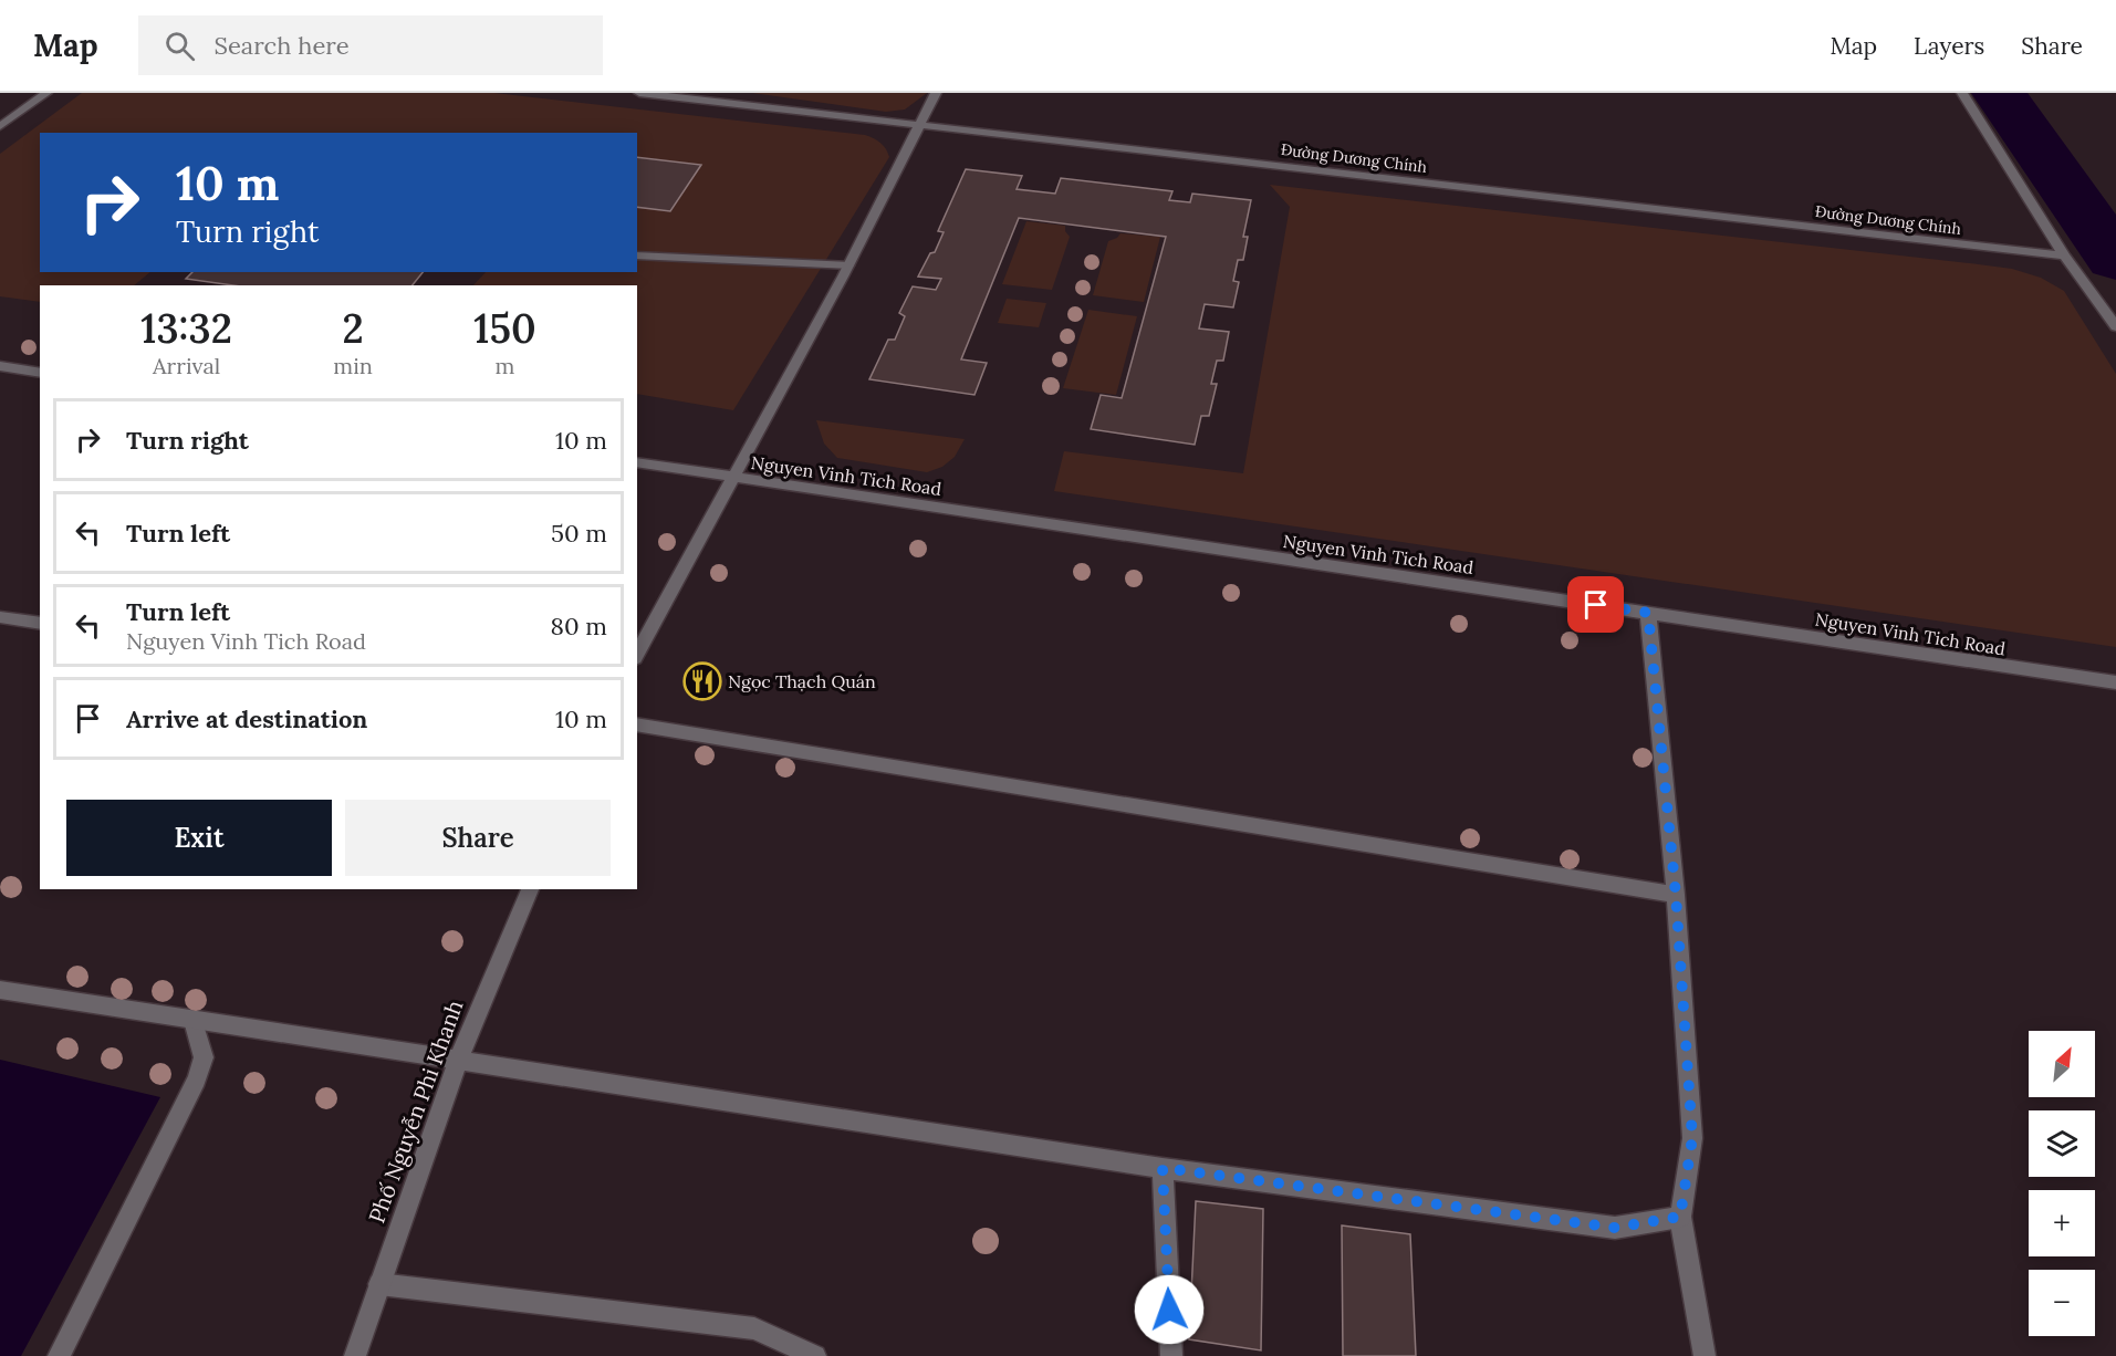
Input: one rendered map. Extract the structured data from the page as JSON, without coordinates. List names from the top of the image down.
{
  "streets": {
    "street": ["Đường Dương Chính", "Nguyen Vinh Tich Road", "Phố Nguyễn Phi Khanh"]
  },
  "places": {
    "restaurant": ["Ngọc Thạch Quán"]
  },
  "north": "top right",
  "page": {
    "header": "Map",
    "search": "Search here",
    "nav": ["Map", "Layers", "Share"],
    "turn": ["10 m", "Turn right"],
    "eta": [
      "13:32",
      "Arrival",
      "2",
      "min",
      "150",
      "m"
    ],
    "list": [
      {
        "name": "Turn right",
        "value": "10 m"
      },
      {
        "name": "Turn left",
        "value": "50 m"
      },
      {
        "name": "Turn left",
        "note": "Nguyen Vinh Tich Road",
        "value": "80 m"
      },
      {
        "name": "Arrive at destination",
        "value": "10 m"
      }
    ],
    "buttons": ["Exit", "Share"],
    "map_buttons": ["+", "−"]
  }
}
